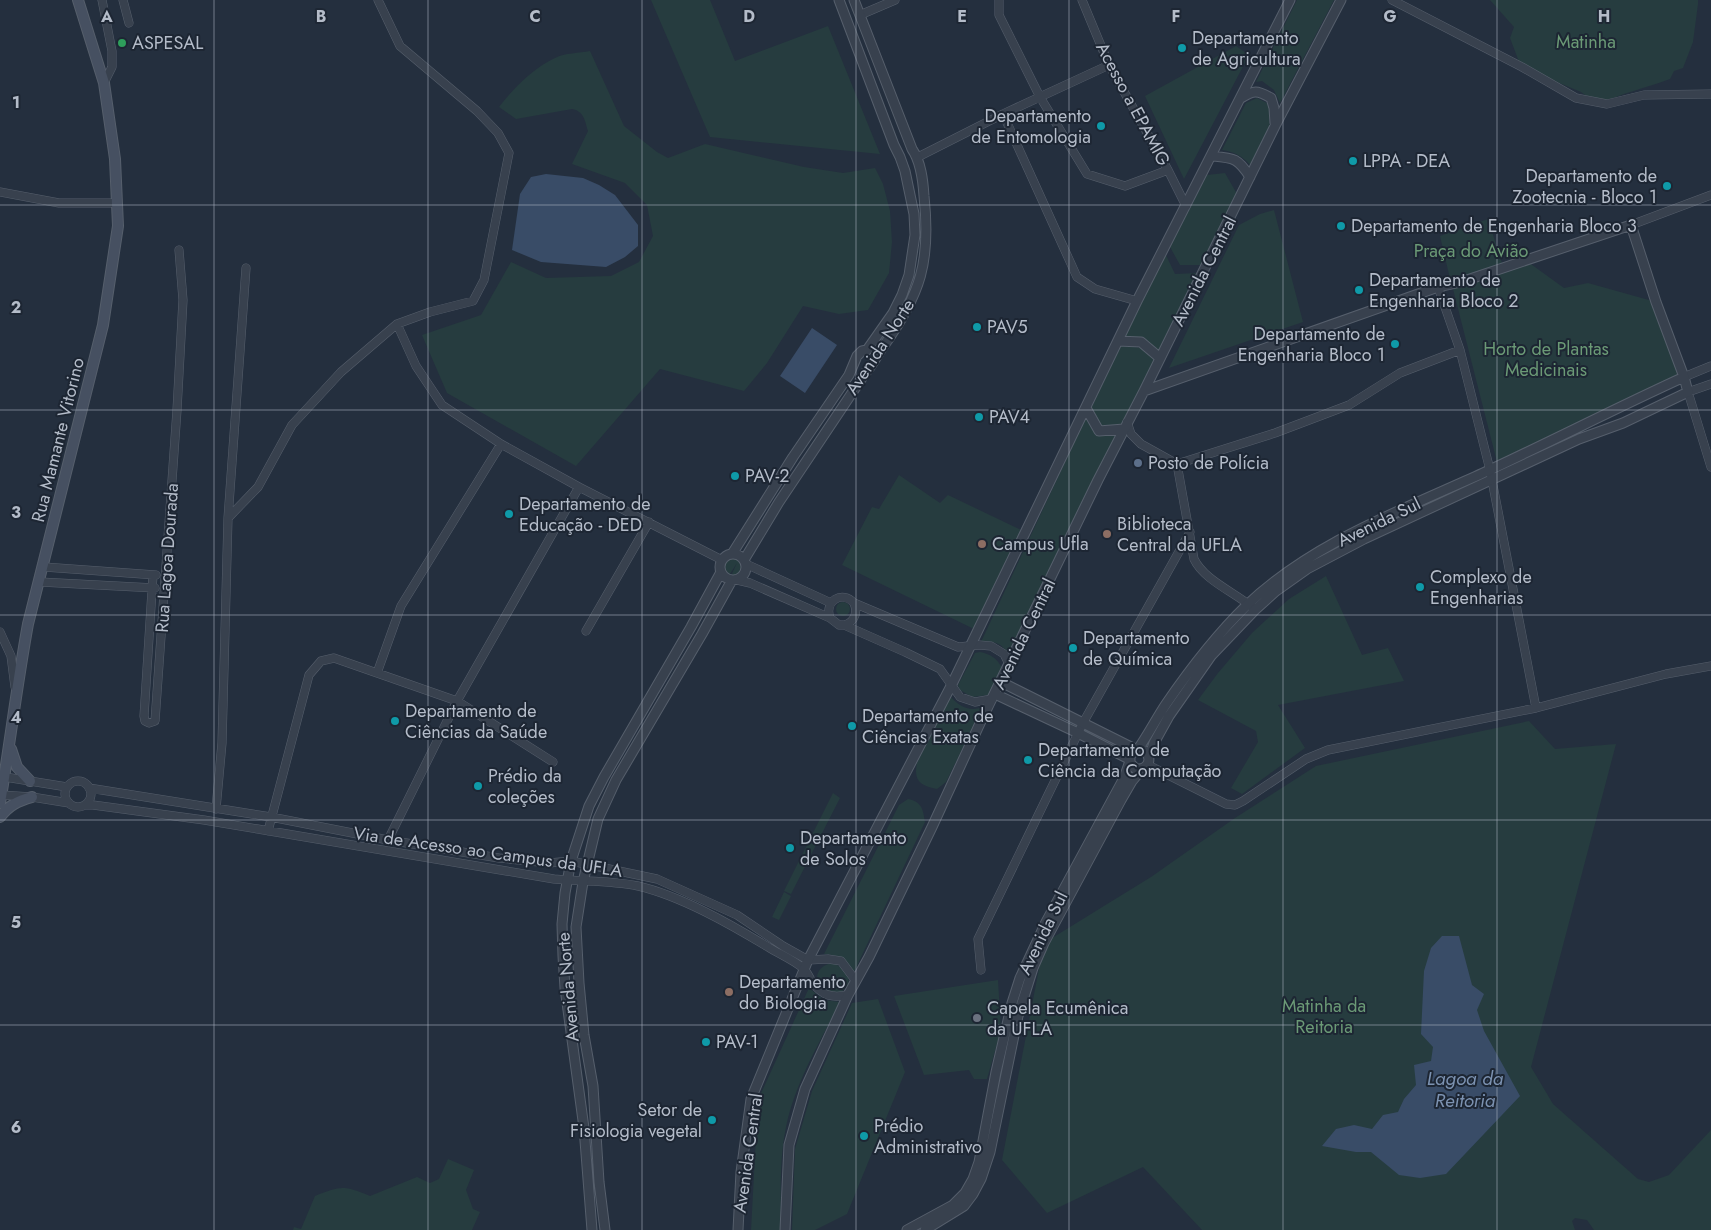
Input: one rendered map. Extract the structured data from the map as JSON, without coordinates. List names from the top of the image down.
{
  "streets": {
    "main road": ["Rua Mamante Vitorino"],
    "street": [
      "Acesso a EPAMIG",
      "Avenida Central",
      "Avenida Norte",
      "Avenida Sul",
      "Rua Lagoa Dourada",
      "Via de Acesso ao Campus da UFLA"
    ]
  },
  "crossings": [
    ["Acesso a EPAMIG", "Avenida Central"],
    ["Avenida Central", "Via de Acesso ao Campus da UFLA"],
    ["Avenida Norte", "Via de Acesso ao Campus da UFLA"]
  ],
  "water": ["Lagoa da Reitoria"],
  "parks": [
    "Matinha",
    "Praça do Avião",
    "Horto de Plantas Medicinais",
    "Matinha da Reitoria"
  ],
  "places": [
    "ASPESAL",
    "Departamento de Agricultura",
    "Departamento de Entomologia",
    "LPPA - DEA",
    "Departamento de Zootecnia - Bloco 1",
    "Departamento de Engenharia Bloco 3",
    "Departamento de Engenharia Bloco 2",
    "PAV5",
    "Departamento de Engenharia Bloco 1",
    "PAV4",
    "Posto de Polícia",
    "PAV-2",
    "Departamento de Educação - DED",
    "Biblioteca Central da UFLA",
    "Campus Ufla",
    "Complexo de Engenharias",
    "Departamento de Química",
    "Departamento de Ciências da Saúde",
    "Departamento de Ciências Exatas",
    "Departamento de Ciência da Computação",
    "Prédio da coleções",
    "Departamento de Solos",
    "Departamento do Biologia",
    "Capela Ecumênica da UFLA",
    "PAV-1",
    "Setor de Fisiologia vegetal",
    "Prédio Administrativo"
  ],
  "grid": {
    "columns": [
      "A",
      "B",
      "C",
      "D",
      "E",
      "F",
      "G",
      "H"
    ],
    "rows": [
      "1",
      "2",
      "3",
      "4",
      "5",
      "6"
    ]
  }
}
